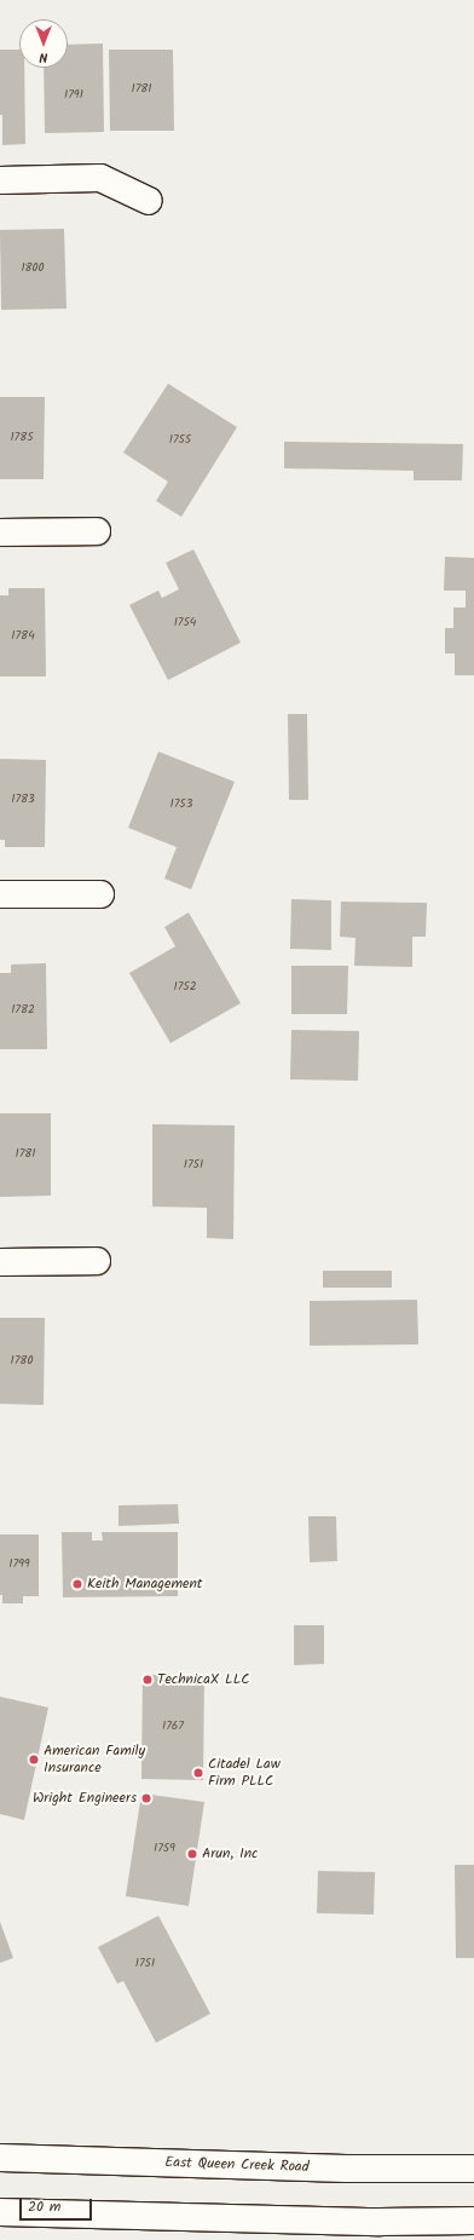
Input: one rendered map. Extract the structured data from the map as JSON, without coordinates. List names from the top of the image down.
{
  "streets": {
    "main road": ["East Queen Creek Road"]
  },
  "places": [
    "Keith Management",
    "TechnicaX LLC",
    "American Family Insurance",
    "Citadel Law Firm PLLC",
    "Wright Engineers",
    "Arun, Inc"
  ],
  "house_numbers": [
    "1781",
    "1791",
    "1800",
    "1785",
    "1755",
    "1754",
    "1784",
    "1783",
    "1753",
    "1752",
    "1782",
    "1781",
    "1751",
    "1780",
    "1799",
    "1767",
    "1759",
    "1751"
  ],
  "scale_bar": "20 m",
  "north": "bottom"
}
